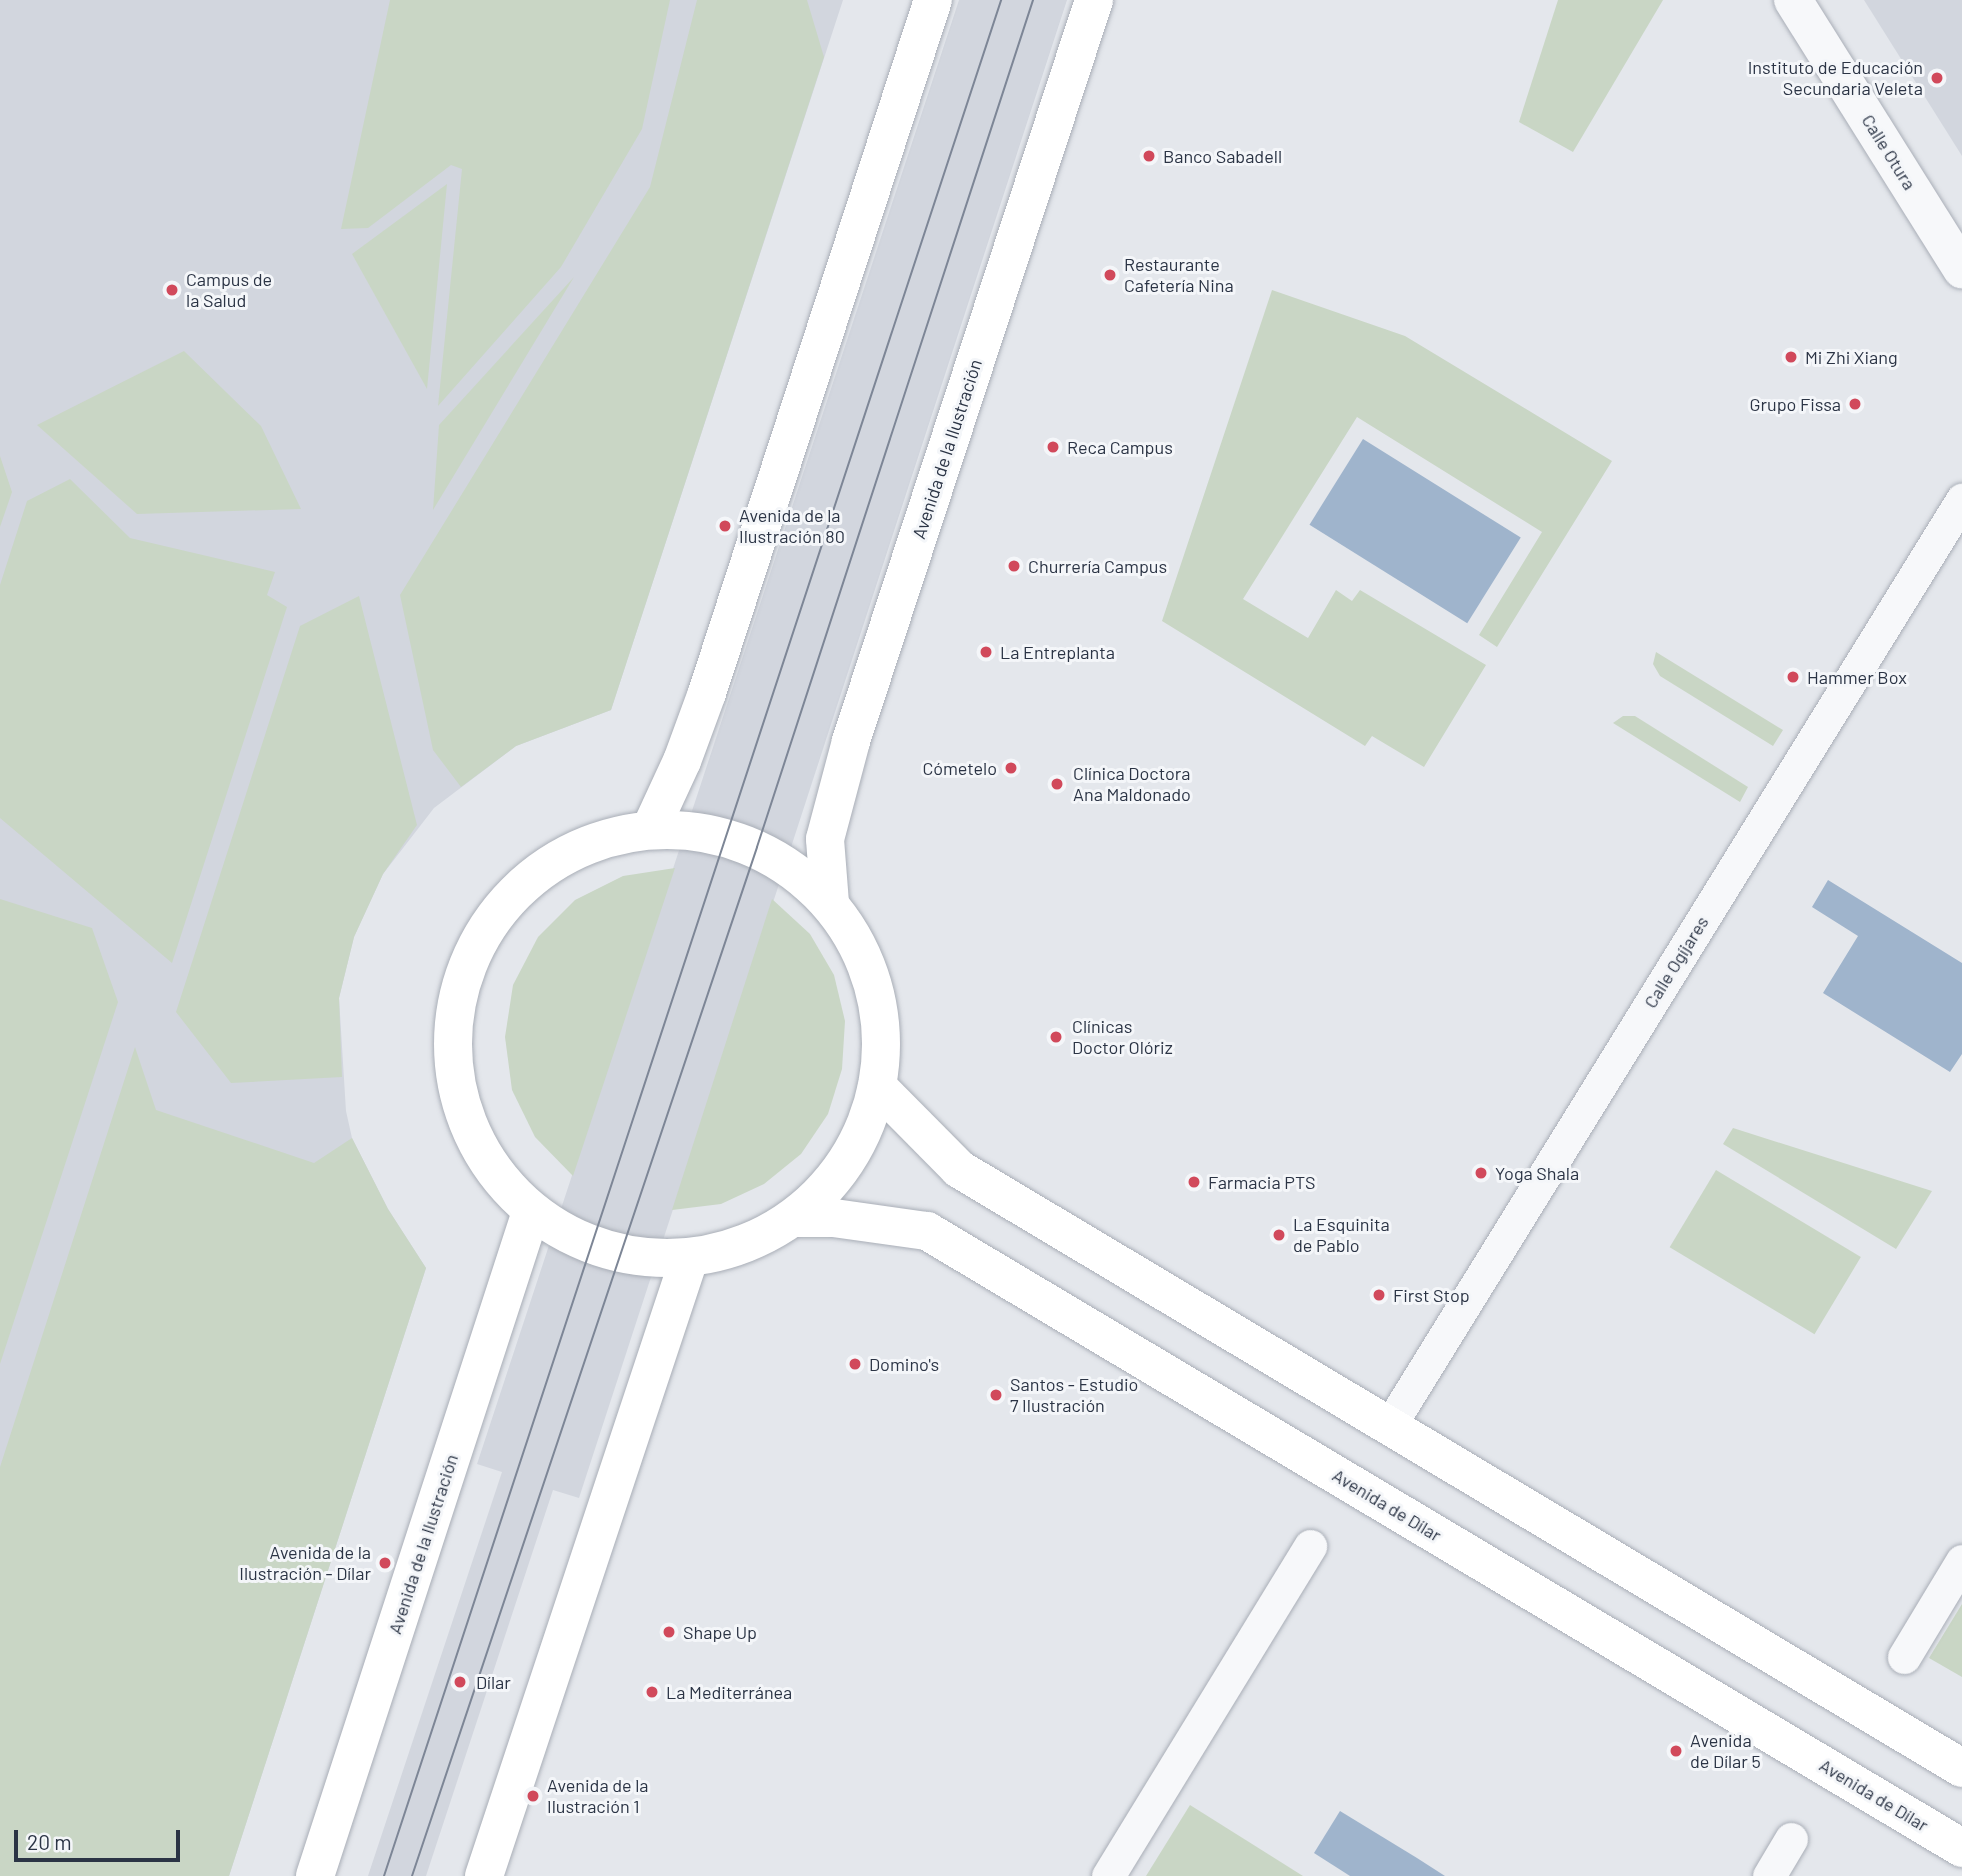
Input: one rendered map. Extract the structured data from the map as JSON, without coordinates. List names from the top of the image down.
{
  "streets": {
    "main road": ["Avenida de la Ilustración", "Avenida de Dílar"],
    "street": ["Calle Otura", "Calle Ogíjares"]
  },
  "places": [
    "Instituto de Educación Secundaria Veleta",
    "Banco Sabadell",
    "Restaurante Cafetería Nina",
    "Campus de la Salud",
    "Mi Zhi Xiang",
    "Grupo Fissa",
    "Reca Campus",
    "Avenida de la Ilustración 80",
    "Churrería Campus",
    "La Entreplanta",
    "Hammer Box",
    "Cómetelo",
    "Clínica Doctora Ana Maldonado",
    "Clínicas Doctor Olóriz",
    "Yoga Shala",
    "Farmacia PTS",
    "La Esquinita de Pablo",
    "First Stop",
    "Domino's",
    "Santos - Estudio 7 Ilustración",
    "Avenida de la Ilustración - Dílar",
    "Shape Up",
    "Dílar",
    "La Mediterránea",
    "Avenida de Dílar 5",
    "Avenida de la Ilustración 1"
  ],
  "scale_bar": "20 m"
}
